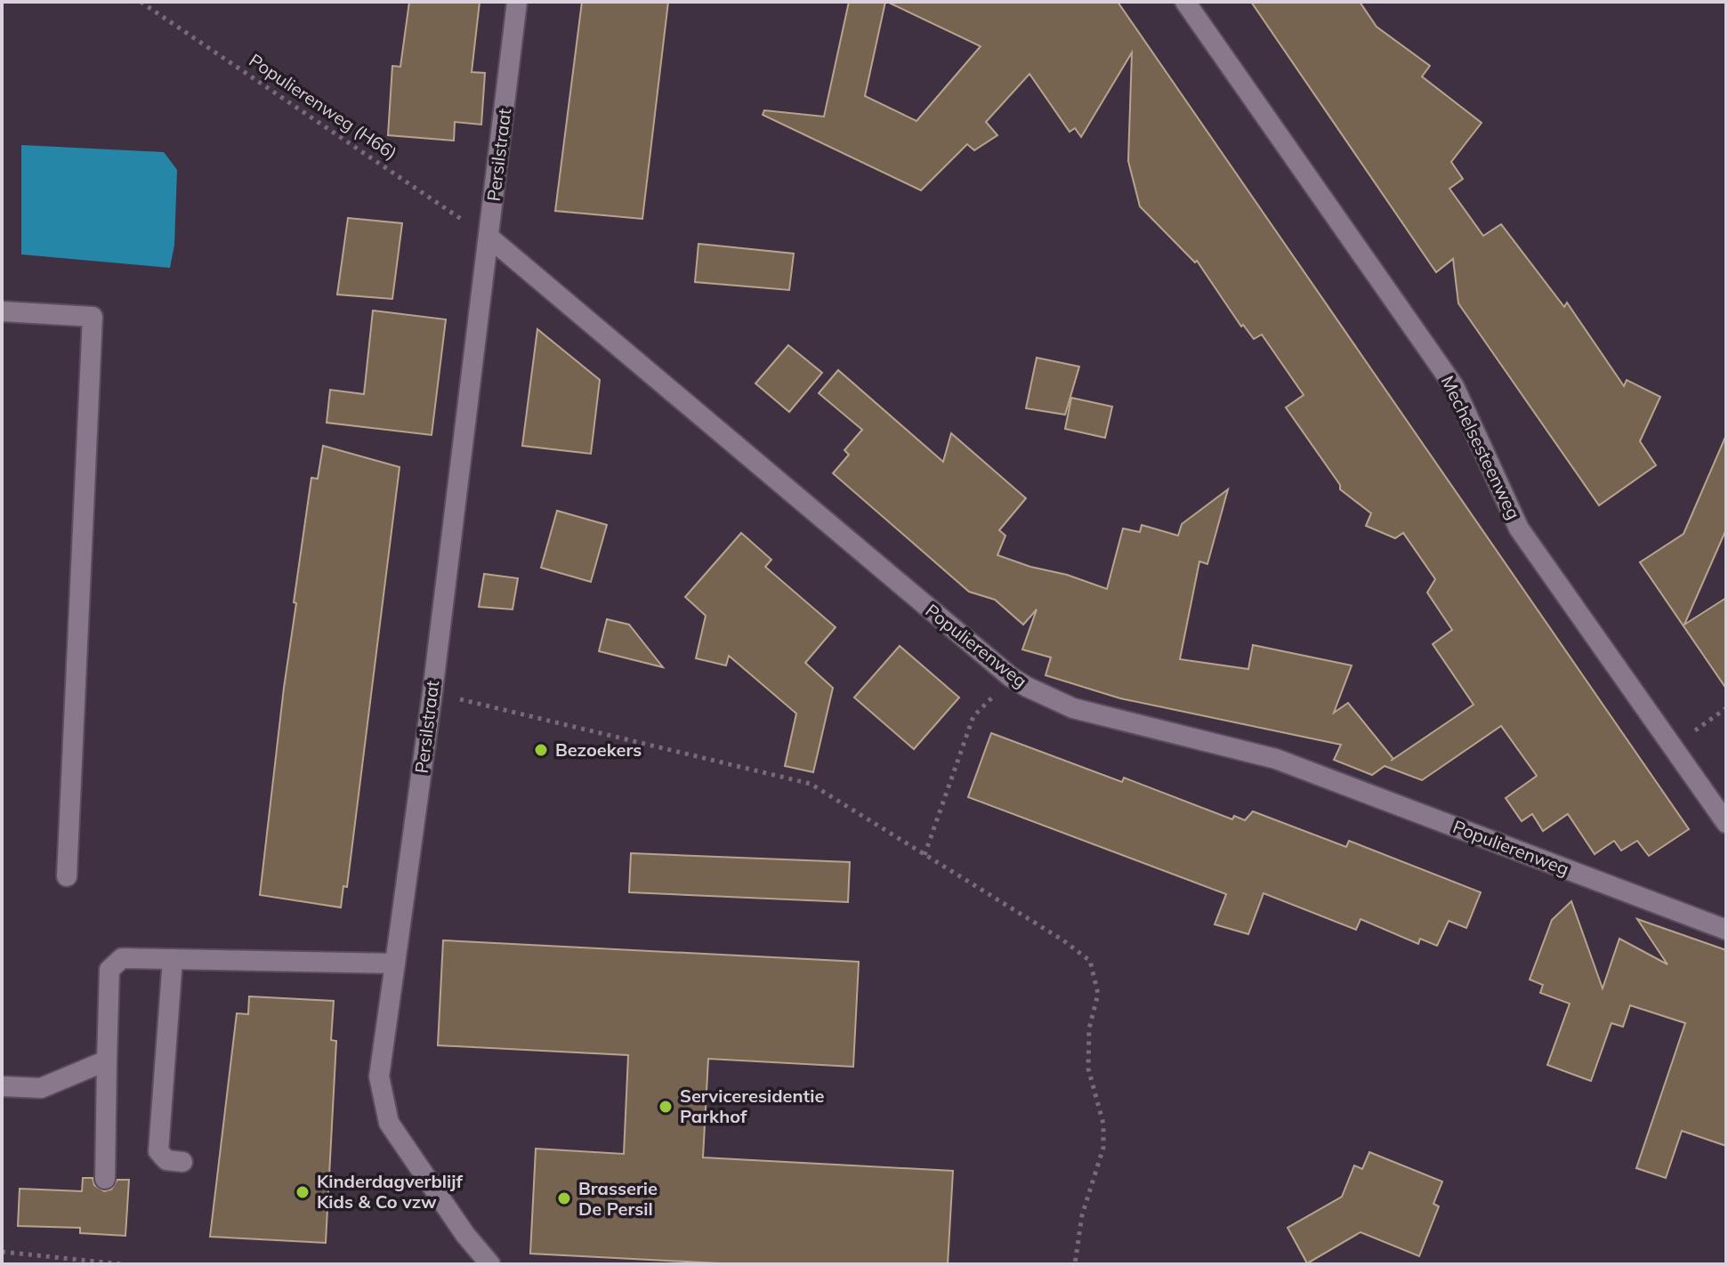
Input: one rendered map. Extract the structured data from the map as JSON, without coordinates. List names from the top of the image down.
{
  "streets": {
    "street": ["Persilstraat", "Mechelsesteenweg", "Populierenweg"],
    "path": ["Populierenweg (H66)"]
  },
  "crossings": [
    ["Populierenweg (H66)", "Persilstraat"],
    ["Populierenweg (H66)", "Populierenweg"],
    ["Persilstraat", "Populierenweg"]
  ],
  "places": [
    "Bezoekers",
    "Serviceresidentie Parkhof",
    "Kinderdagverblijf Kids & Co vzw",
    "Brasserie De Persil"
  ]
}
